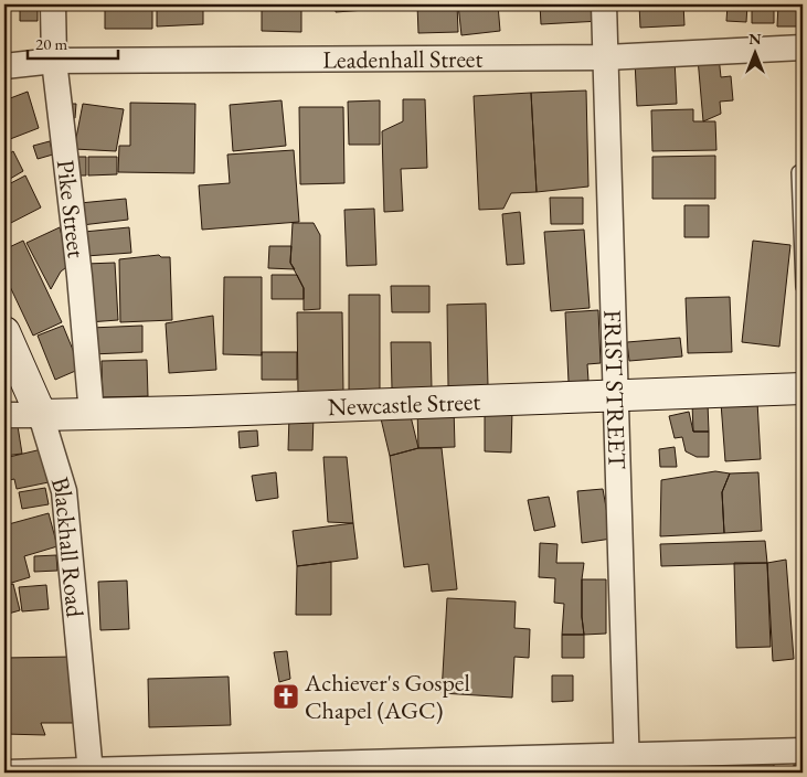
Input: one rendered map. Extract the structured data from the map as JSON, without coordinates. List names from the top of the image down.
{
  "streets": {
    "street": [
      "Leadenhall Street",
      "Pike Street",
      "FRIST STREET",
      "Newcastle Street",
      "Blackhall Road"
    ]
  },
  "crossings": [
    ["Leadenhall Street", "Pike Street"],
    ["Leadenhall Street", "FRIST STREET"],
    ["Pike Street", "Newcastle Street"],
    ["FRIST STREET", "Newcastle Street"],
    ["Newcastle Street", "Blackhall Road"]
  ],
  "places": {
    "church": ["Achiever's Gospel Chapel (AGC)"]
  },
  "scale_bar": "20 m",
  "north": "top"
}
